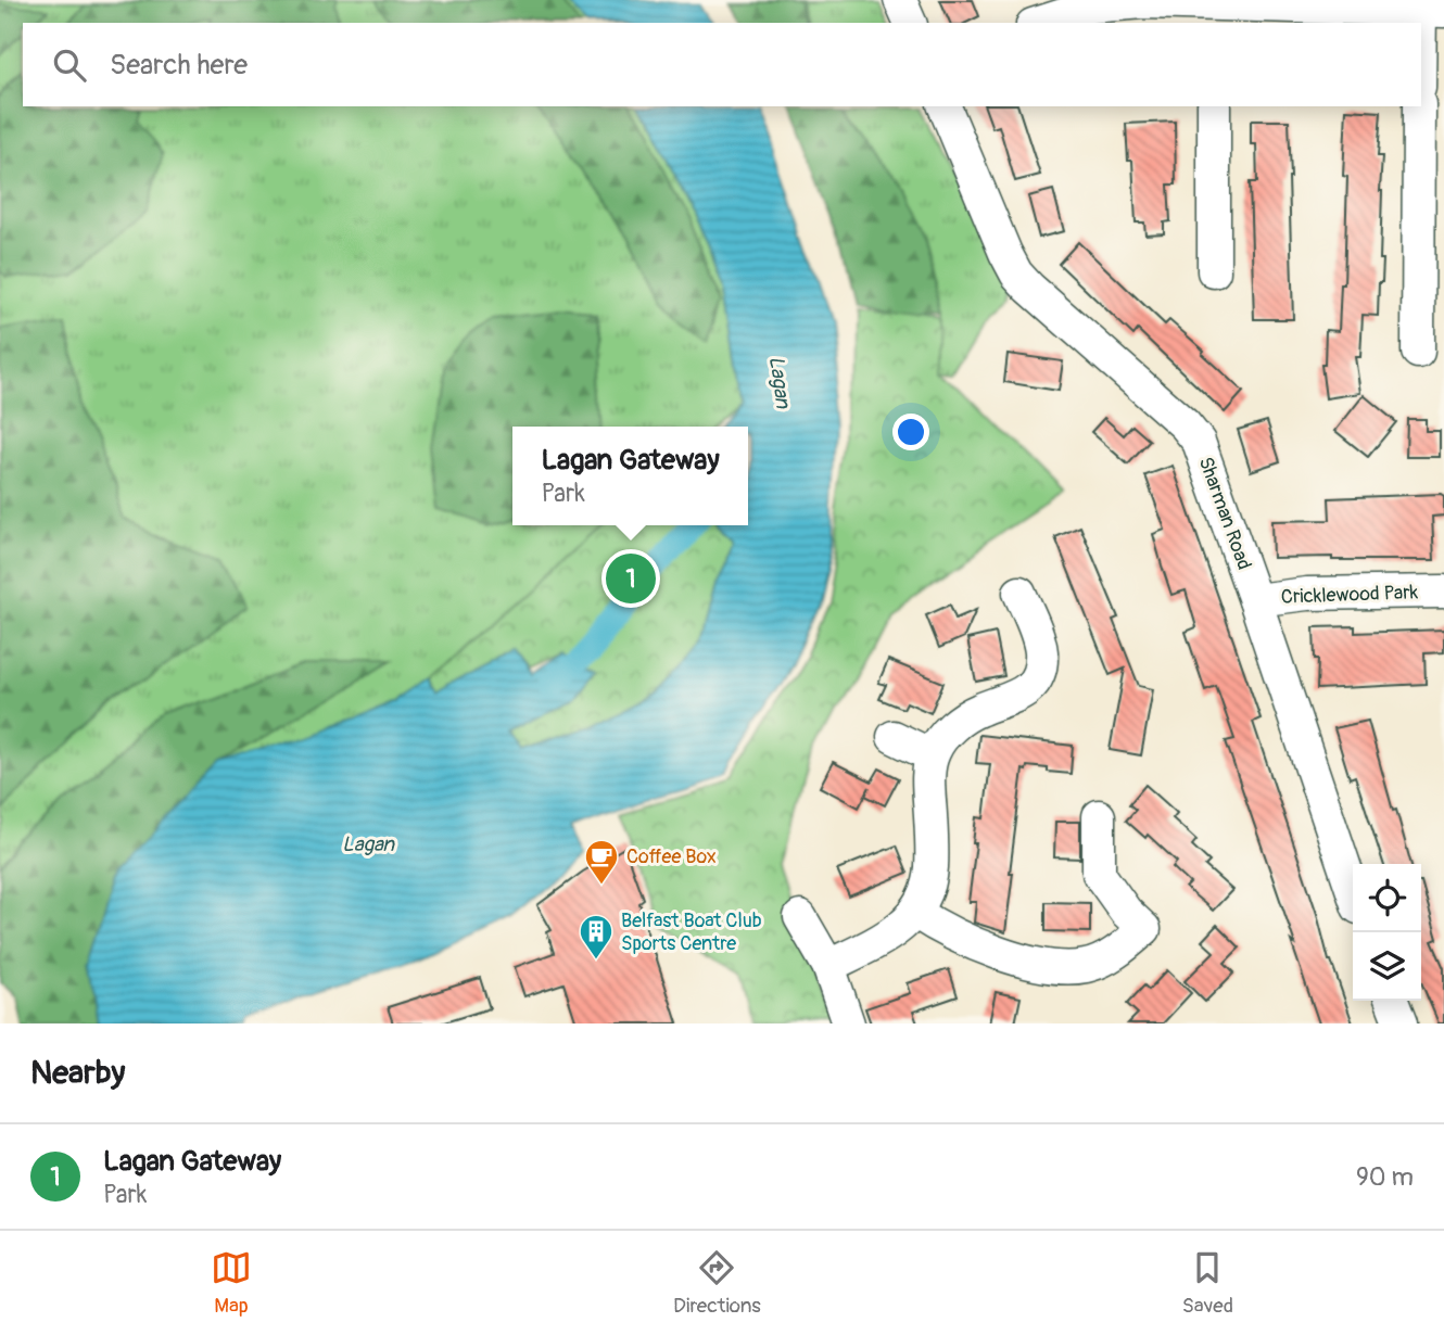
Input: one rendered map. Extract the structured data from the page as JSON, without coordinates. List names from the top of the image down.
{
  "streets": {
    "street": ["Sharman Road", "Cricklewood Park"]
  },
  "crossings": [
    ["Sharman Road", "Cricklewood Park"]
  ],
  "water": ["Lagan"],
  "places": {
    "cafe": ["Coffee Box"],
    "building": ["Belfast Boat Club Sports Centre"]
  },
  "page": {
    "search": "Search here",
    "popup": ["Lagan Gateway", "Park"],
    "pins": "1",
    "heading": "Nearby",
    "list": [
      {
        "mark": "1",
        "name": "Lagan Gateway",
        "note": "Park",
        "value": "90 m"
      }
    ],
    "nav": ["Map", "Directions", "Saved"]
  }
}
